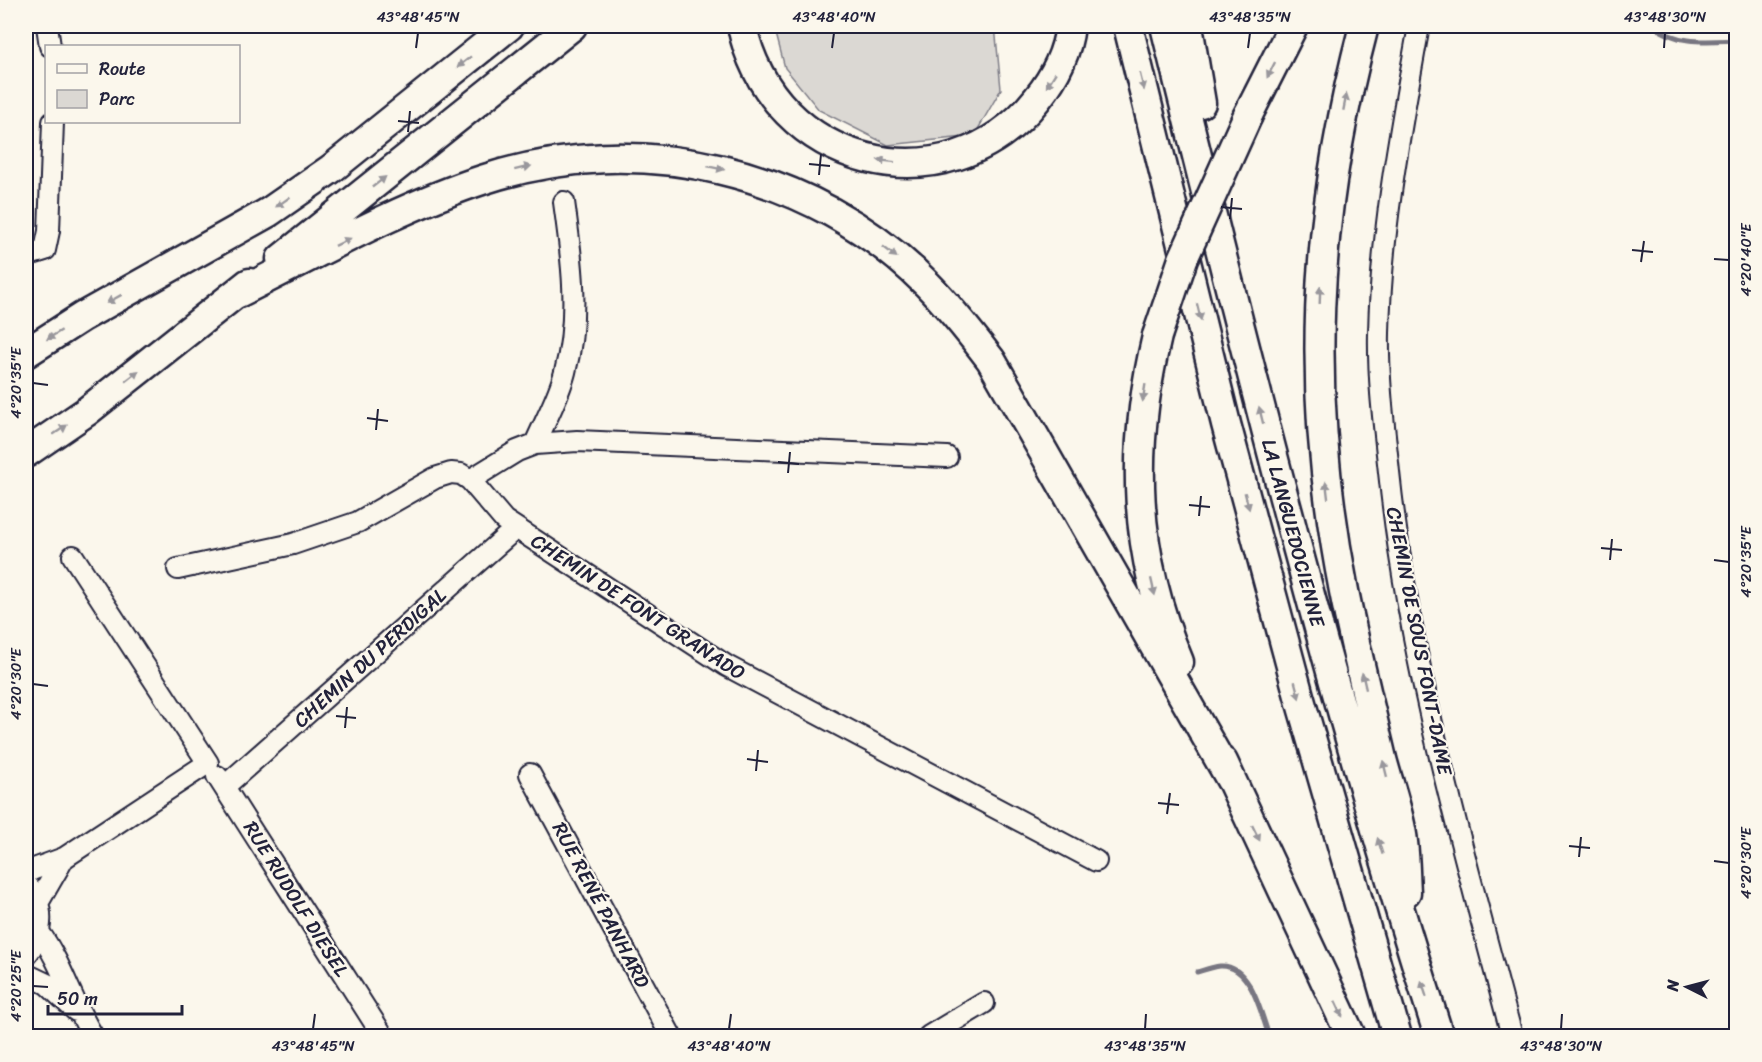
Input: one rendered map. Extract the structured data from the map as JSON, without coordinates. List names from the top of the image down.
{
  "streets": {
    "highway": ["LA LANGUEDOCIENNE"],
    "street": [
      "CHEMIN DE FONT GRANADO",
      "CHEMIN DE SOUS FONT-DAME",
      "CHEMIN DU PERDIGAL",
      "RUE RUDOLF DIESEL",
      "RUE RENÉ PANHARD"
    ]
  },
  "crossings": [
    ["CHEMIN DE FONT GRANADO", "CHEMIN DU PERDIGAL"],
    ["CHEMIN DU PERDIGAL", "RUE RUDOLF DIESEL"]
  ],
  "legend": ["Route", "Parc"],
  "scale_bar": "50 m",
  "north": "left",
  "coordinates": [
    "43°48'45\"N",
    "43°48'40\"N",
    "43°48'35\"N",
    "43°48'30\"N",
    "4°20'40\"E",
    "4°20'35\"E",
    "4°20'30\"E",
    "4°20'25\"E"
  ]
}
